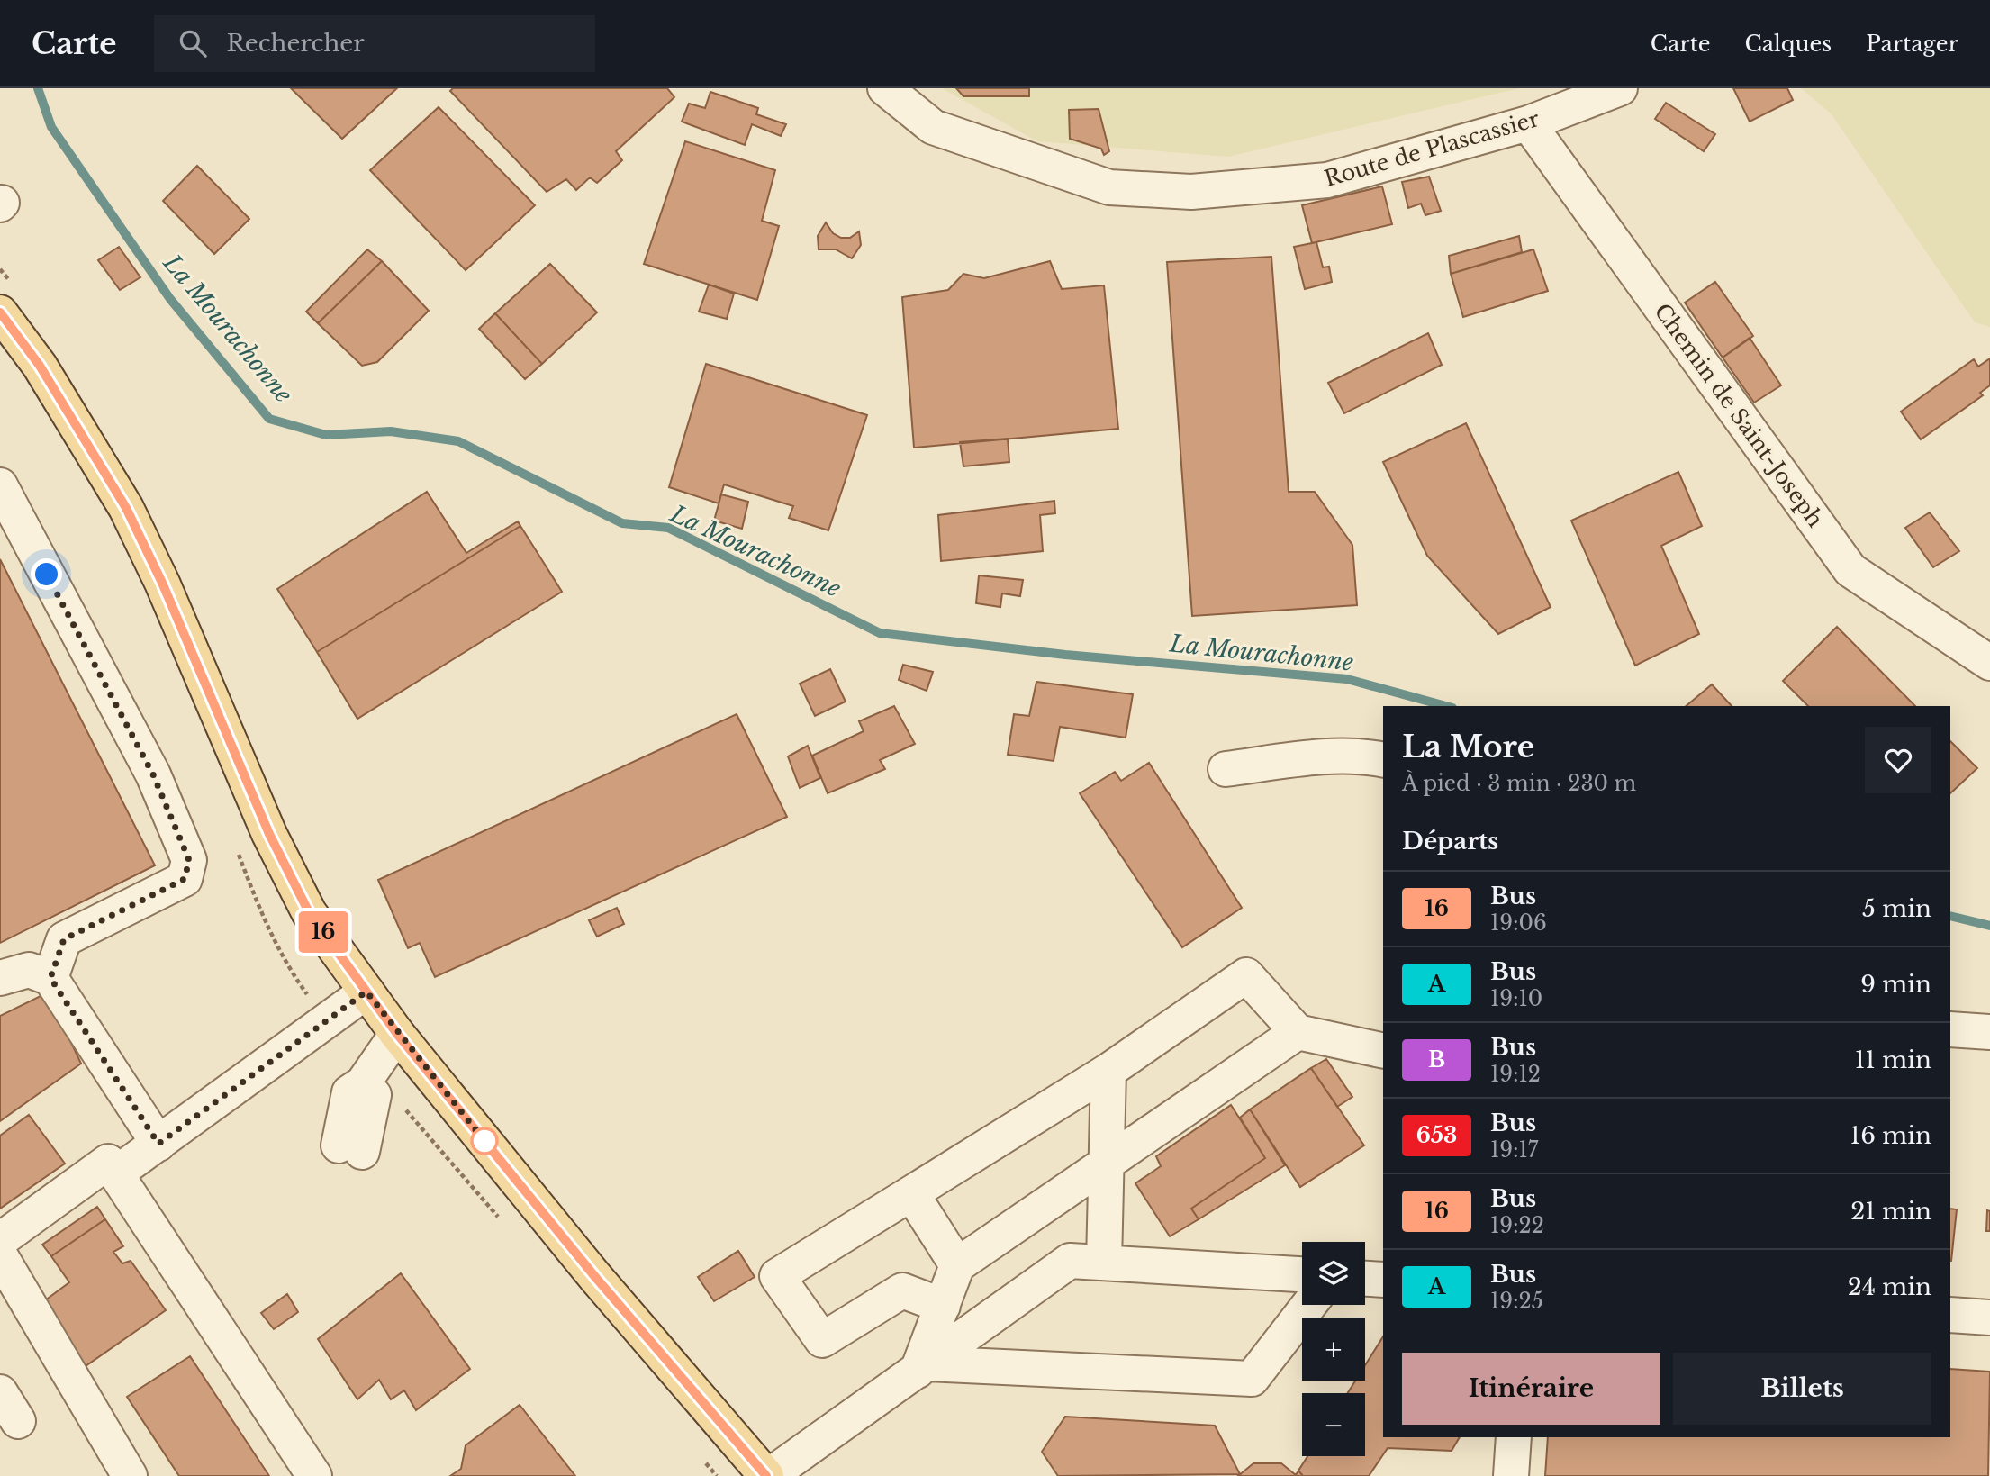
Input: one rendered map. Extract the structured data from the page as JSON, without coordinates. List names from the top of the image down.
{
  "streets": {
    "street": ["Route de Plascassier", "Chemin de Saint-Joseph"]
  },
  "crossings": [
    ["Route de Plascassier", "Chemin de Saint-Joseph"]
  ],
  "water": ["La Mourachonne"],
  "lines": ["bus line 16"],
  "page": {
    "header": "Carte",
    "search": "Rechercher",
    "nav": ["Carte", "Calques", "Partager"],
    "on_map": "16",
    "heading": [
      ["La More", "À pied · 3 min · 230 m"],
      "Départs"
    ],
    "list": [
      {
        "mark": "16",
        "name": "Bus",
        "note": "19:06",
        "value": "5 min"
      },
      {
        "mark": "A",
        "name": "Bus",
        "note": "19:10",
        "value": "9 min"
      },
      {
        "mark": "B",
        "name": "Bus",
        "note": "19:12",
        "value": "11 min"
      },
      {
        "mark": "653",
        "name": "Bus",
        "note": "19:17",
        "value": "16 min"
      },
      {
        "mark": "16",
        "name": "Bus",
        "note": "19:22",
        "value": "21 min"
      },
      {
        "mark": "A",
        "name": "Bus",
        "note": "19:25",
        "value": "24 min"
      }
    ],
    "map_buttons": ["+", "−"],
    "buttons": ["Itinéraire", "Billets"]
  }
}
